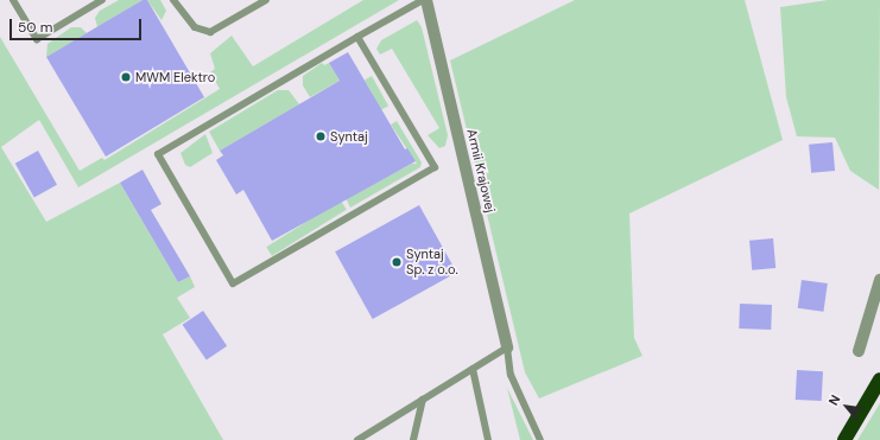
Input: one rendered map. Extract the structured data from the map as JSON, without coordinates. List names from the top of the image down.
{
  "streets": {
    "street": ["Armii Krajowej"]
  },
  "places": ["MWM Elektro", "Syntaj", "Syntaj Sp. z o.o."],
  "scale_bar": "50 m",
  "north": "top left"
}
